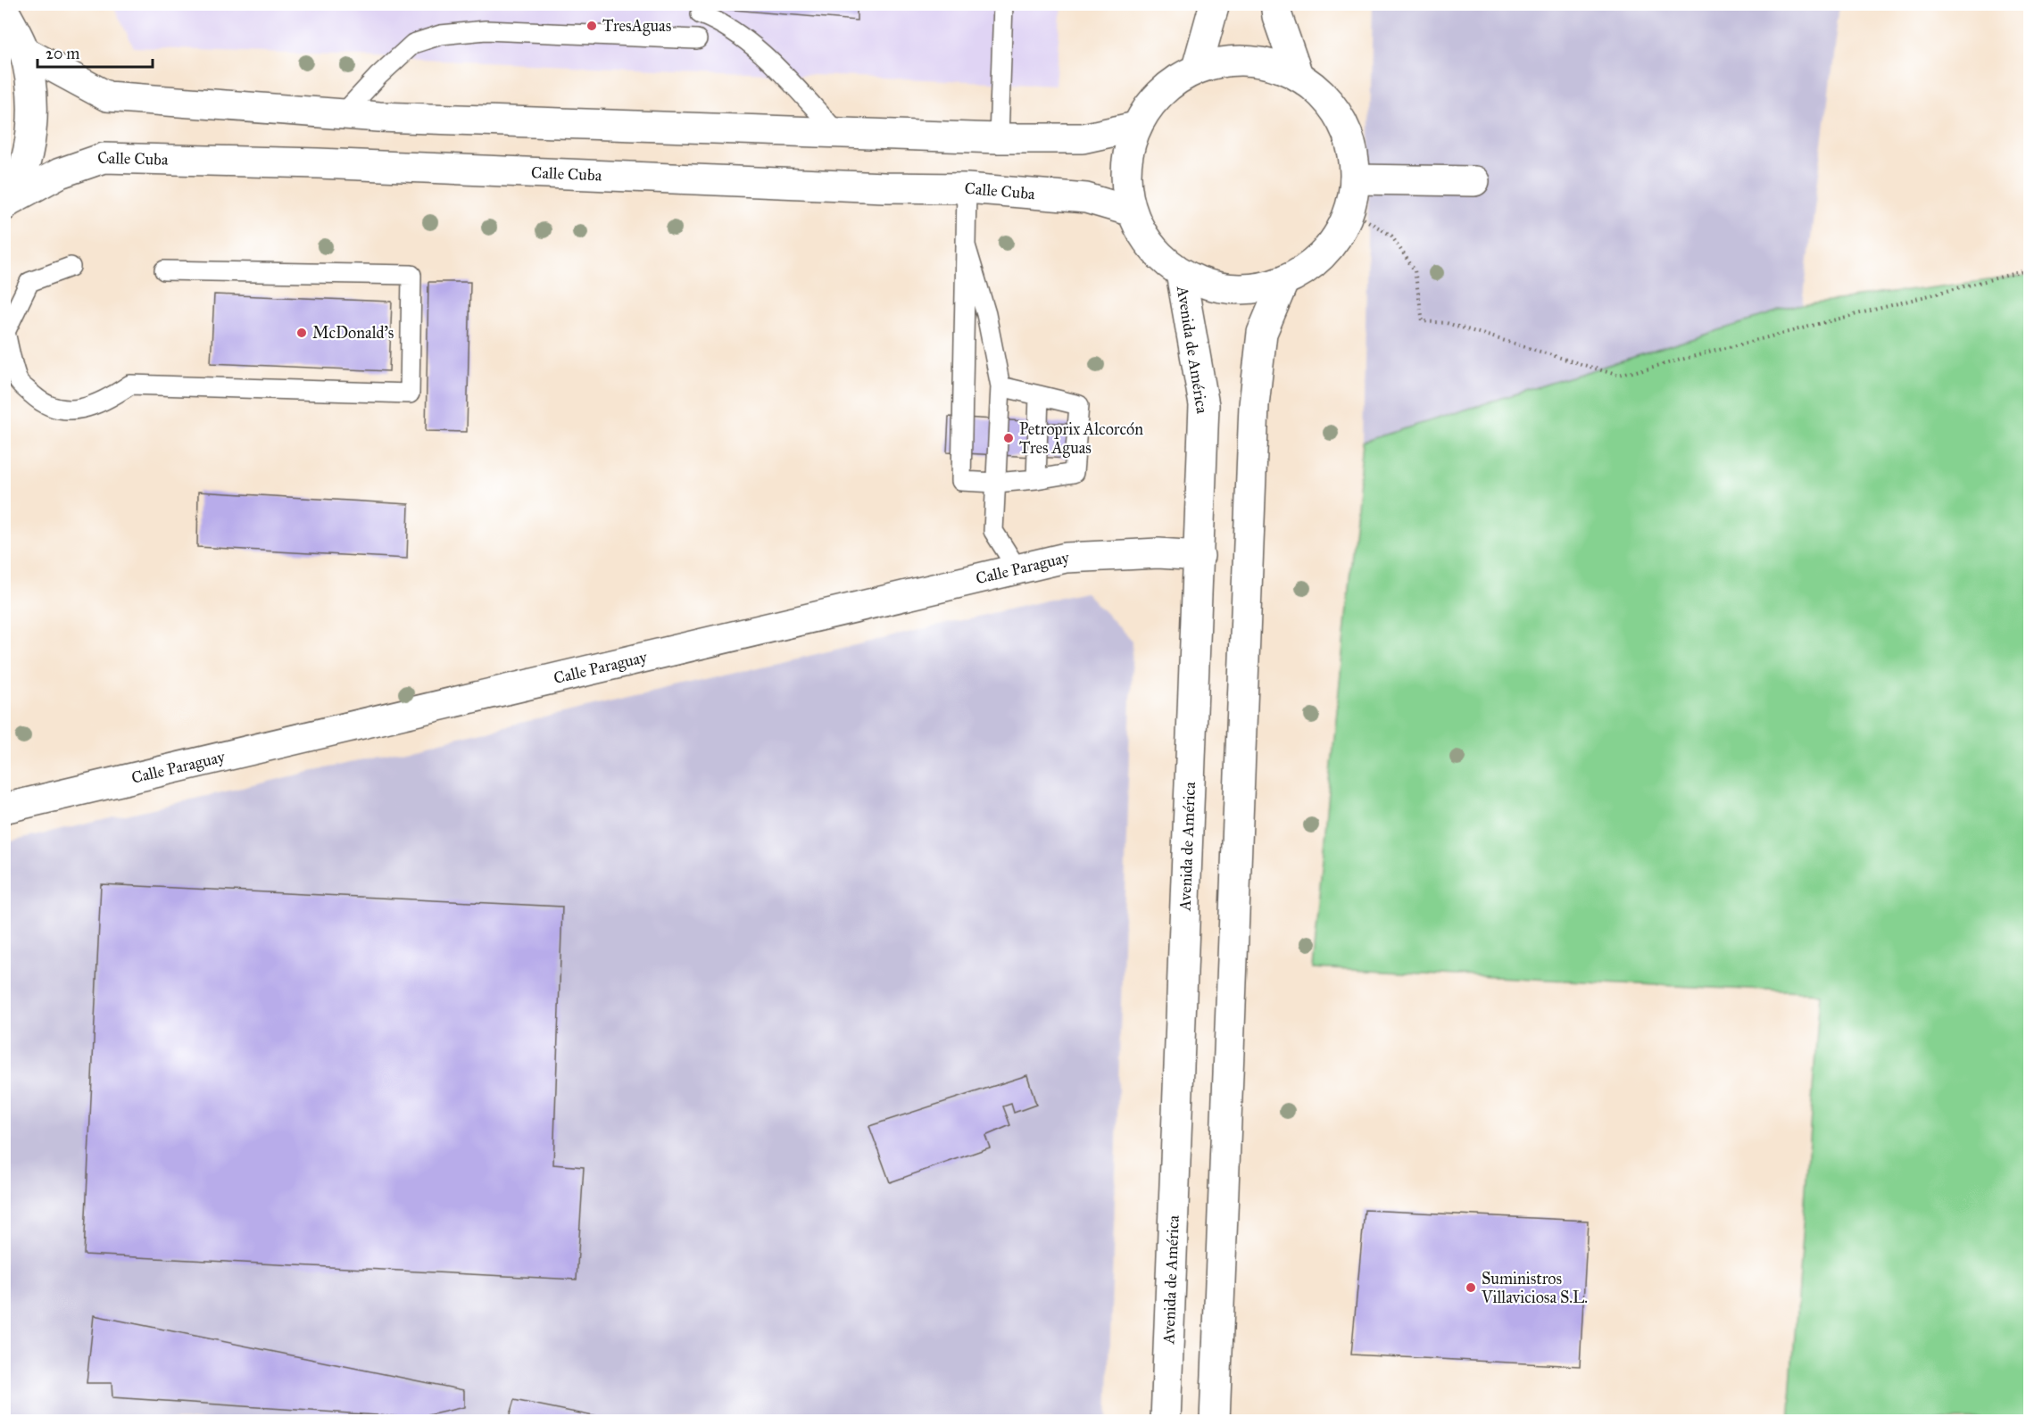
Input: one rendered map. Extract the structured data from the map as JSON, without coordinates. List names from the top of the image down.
{
  "streets": {
    "street": ["Calle Cuba", "Avenida de América", "Calle Paraguay"]
  },
  "crossings": [
    ["Avenida de América", "Calle Paraguay"]
  ],
  "places": [
    "TresAguas",
    "McDonald's",
    "Petroprix Alcorcón Tres Aguas",
    "Suministros Villaviciosa S.L."
  ],
  "scale_bar": "20 m"
}
